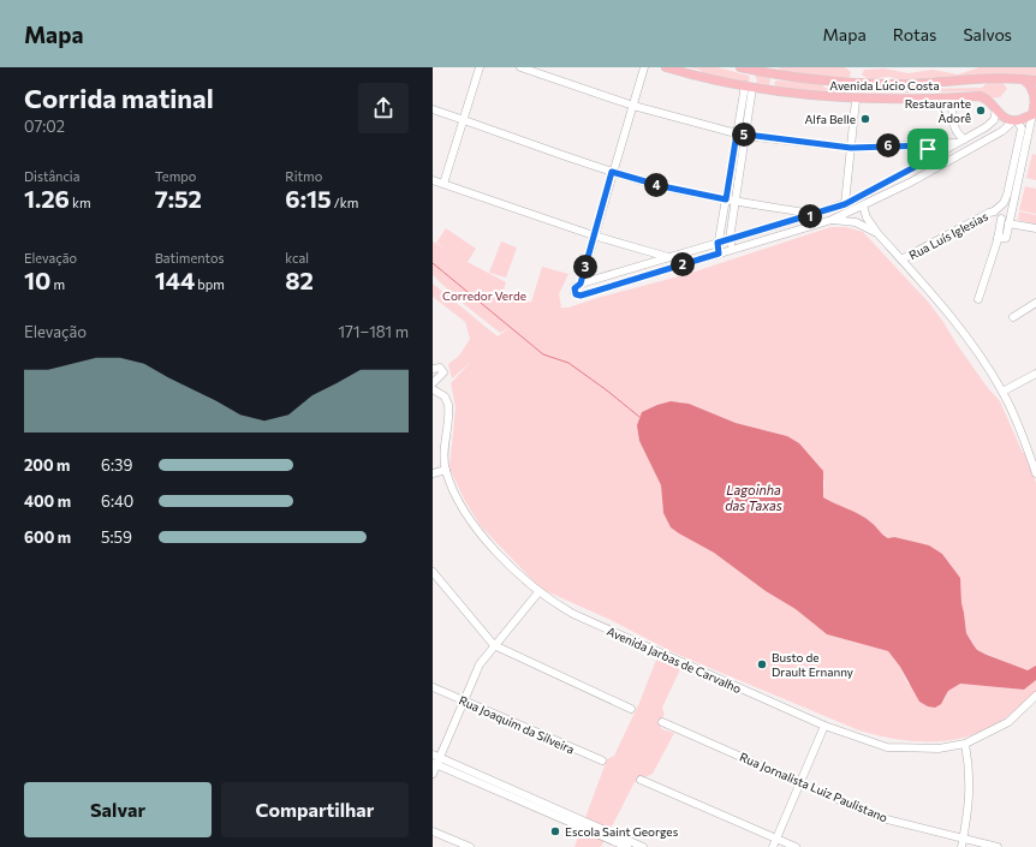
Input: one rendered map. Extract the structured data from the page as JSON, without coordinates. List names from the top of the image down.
{
  "streets": {
    "main road": ["Avenida Lúcio Costa"],
    "street": [
      "Rua Luís Iglesias",
      "Avenida Jarbas de Carvalho",
      "Rua Joaquim da Silveira",
      "Rua Jornalista Luiz Paulistano"
    ]
  },
  "water": ["Lagoinha das Taxas"],
  "parks": ["Corredor Verde"],
  "places": [
    "Restaurante Àdorê",
    "Alfa Belle",
    "Busto de Drault Ernanny",
    "Escola Saint Georges"
  ],
  "page": {
    "header": "Mapa",
    "nav": ["Mapa", "Rotas", "Salvos"],
    "heading": ["Corrida matinal", "07:02"],
    "pins": [
      "5",
      "6",
      "4",
      "1",
      "2",
      "3"
    ],
    "stats": [
      ["Distância", "1.26 km"],
      ["Tempo", "7:52"],
      ["Ritmo", "6:15 /km"],
      ["Elevação", "10 m"],
      ["Batimentos", "144 bpm"],
      ["kcal", "82"]
    ],
    "chart": ["Elevação", "171–181 m"],
    "list": [
      {
        "name": "200 m",
        "note": "6:39"
      },
      {
        "name": "400 m",
        "note": "6:40"
      },
      {
        "name": "600 m",
        "note": "5:59"
      }
    ],
    "buttons": ["Salvar", "Compartilhar"]
  }
}
